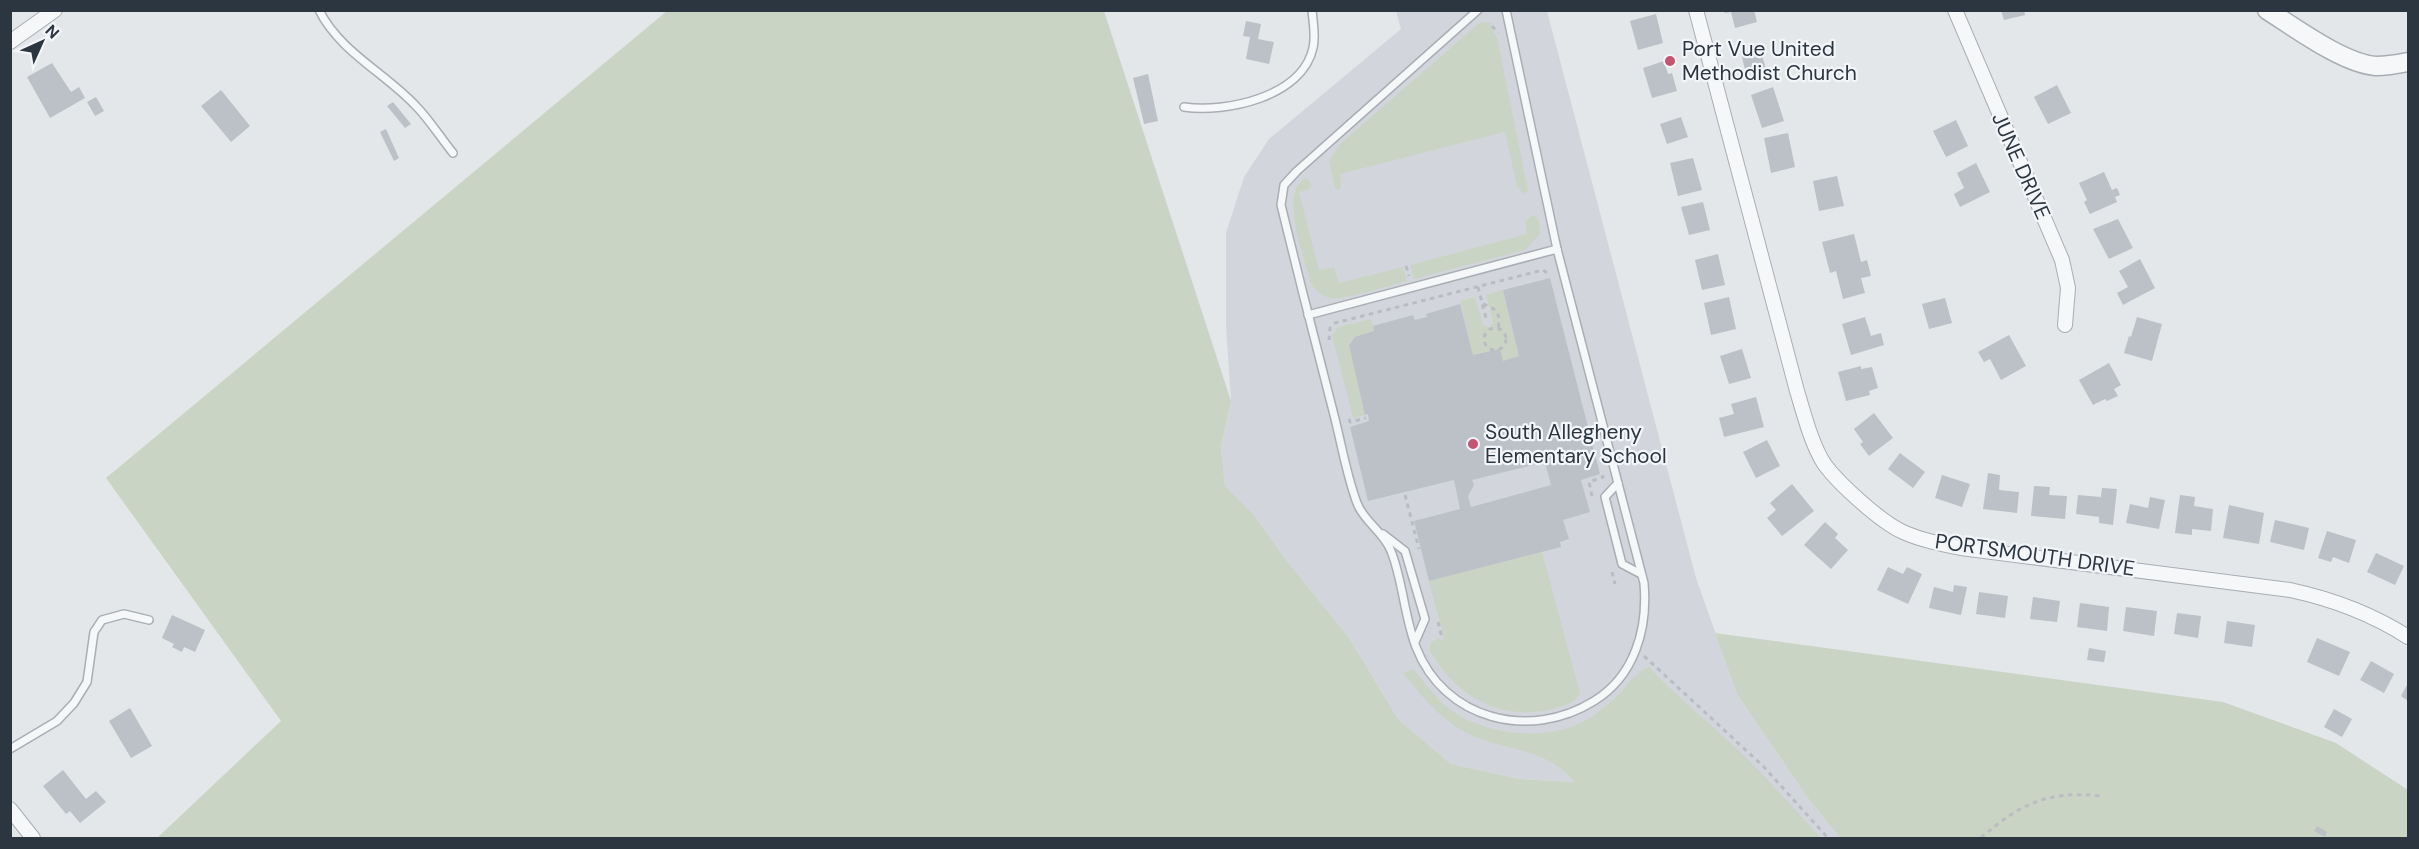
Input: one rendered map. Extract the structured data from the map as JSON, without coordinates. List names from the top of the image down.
{
  "streets": {
    "street": ["JUNE DRIVE", "PORTSMOUTH DRIVE"]
  },
  "places": ["Port Vue United Methodist Church", "South Allegheny Elementary School"],
  "north": "top right"
}
